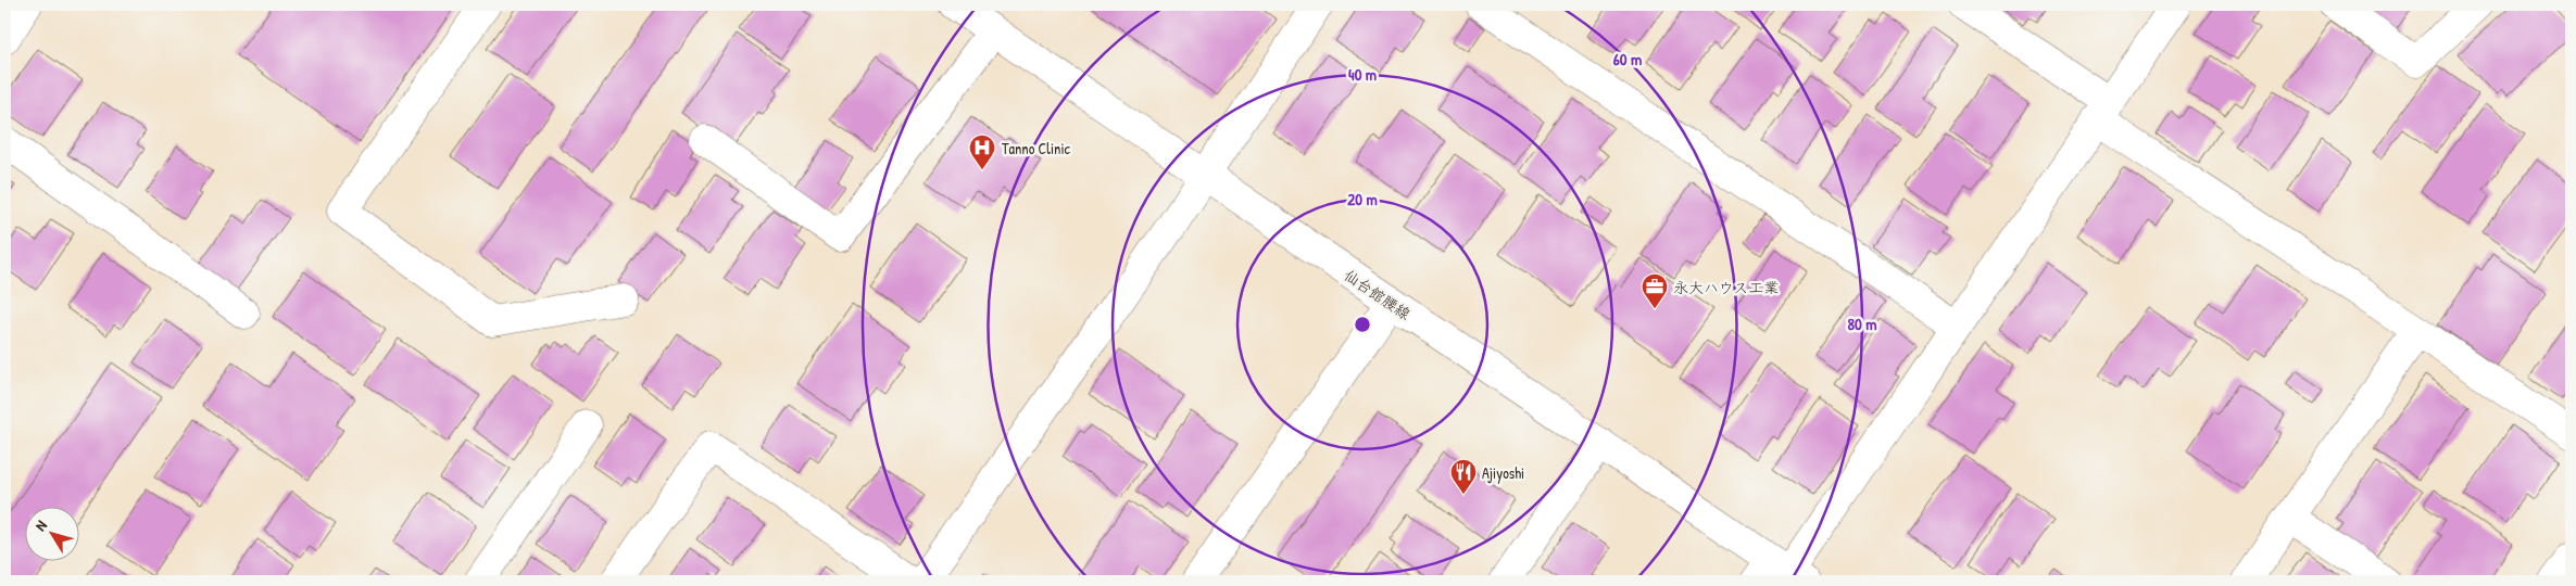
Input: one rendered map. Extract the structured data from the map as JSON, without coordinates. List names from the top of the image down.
{
  "streets": {
    "street": ["仙台館腰線"]
  },
  "places": {
    "hospital": ["Tanno Clinic"],
    "office": ["永大ハウス工業"],
    "restaurant": ["Ajiyoshi"]
  },
  "north": "top left",
  "rings": [
    "60 m",
    "40 m",
    "20 m",
    "80 m"
  ]
}
